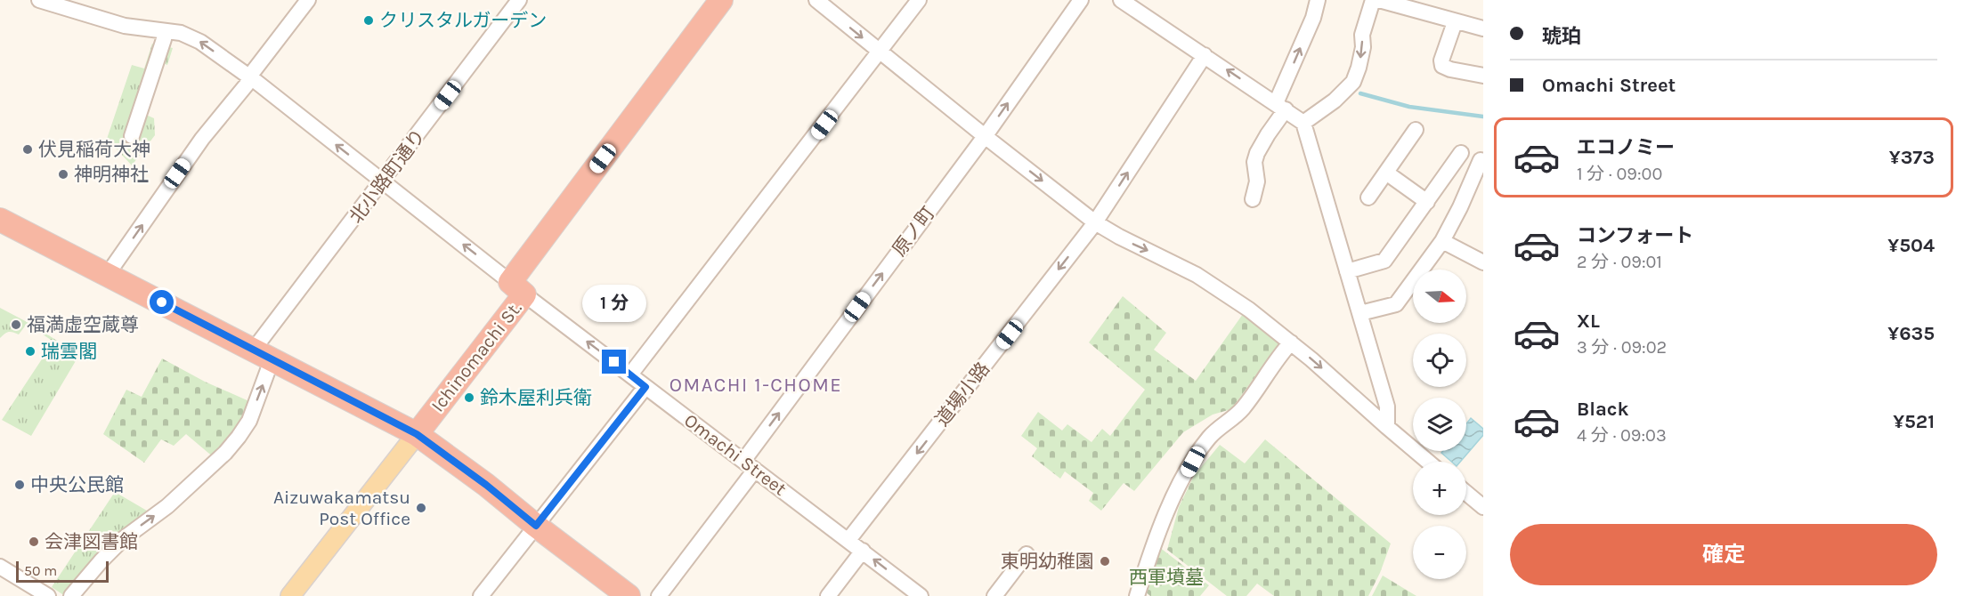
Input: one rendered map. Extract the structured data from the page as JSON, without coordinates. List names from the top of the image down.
{
  "streets": {
    "highway": ["Ichinomachi St."],
    "street": [
      "北小路町通り",
      "原ノ町",
      "道場小路",
      "Omachi Street"
    ]
  },
  "crossings": [
    ["北小路町通り", "Omachi Street"],
    ["原ノ町", "Omachi Street"],
    ["Ichinomachi St.", "Omachi Street"],
    ["道場小路", "Omachi Street"]
  ],
  "one_way": ["北小路町通り", "原ノ町", "Omachi Street"],
  "districts": ["OMACHI 1-CHOME"],
  "parks": ["西軍墳墓"],
  "places": [
    "クリスタルガーデン",
    "伏見稲荷大神",
    "神明神社",
    "福満虚空蔵尊",
    "瑞雲閣",
    "鈴木屋利兵衛",
    "中央公民館",
    "Aizuwakamatsu Post Office",
    "会津図書館",
    "東明幼稚園"
  ],
  "scale_bar": "50 m",
  "north": "right",
  "page": {
    "banner": ["琥珀", "Omachi Street"],
    "list": [
      {
        "name": "エコノミー",
        "note": "1 分 · 09:00",
        "value": "¥373"
      },
      {
        "name": "コンフォート",
        "note": "2 分 · 09:01",
        "value": "¥504"
      },
      {
        "name": "XL",
        "note": "3 分 · 09:02",
        "value": "¥635"
      },
      {
        "name": "Black",
        "note": "4 分 · 09:03",
        "value": "¥521"
      }
    ],
    "map_buttons": ["+", "−"],
    "bubble": "1 分",
    "buttons": "確定",
    "scale": "50 m"
  }
}
